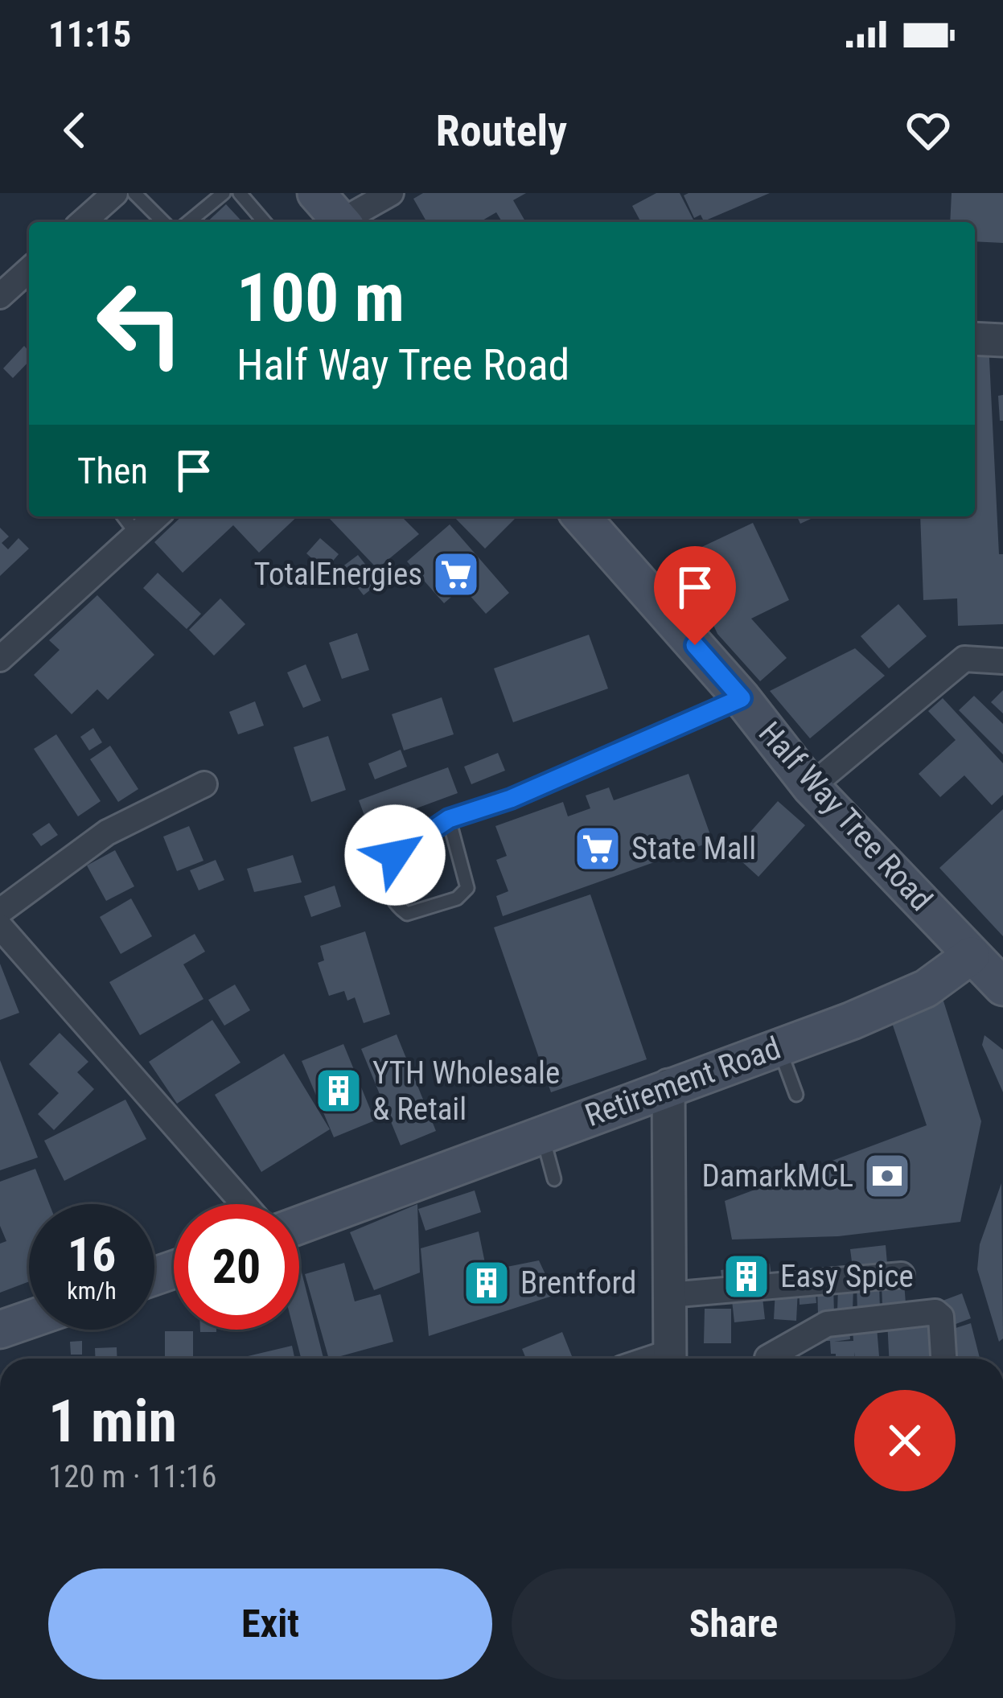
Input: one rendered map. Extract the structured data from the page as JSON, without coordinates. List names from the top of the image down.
{
  "streets": {
    "main road": ["Half Way Tree Road", "Retirement Road"]
  },
  "crossings": [
    ["Half Way Tree Road", "Retirement Road"]
  ],
  "places": {
    "supermarket": ["TotalEnergies", "State Mall"],
    "building": ["YTH Wholesale & Retail", "Easy Spice", "Brentford"],
    "bank": ["DamarkMCL"]
  },
  "page": {
    "status": "11:15",
    "header": "Routely",
    "turn": ["100 m", "Half Way Tree Road"],
    "then": "Then",
    "speed": "16 km/h",
    "limit": "20",
    "heading": ["1 min", "120 m · 11:16"],
    "buttons": ["Exit", "Share"]
  }
}
